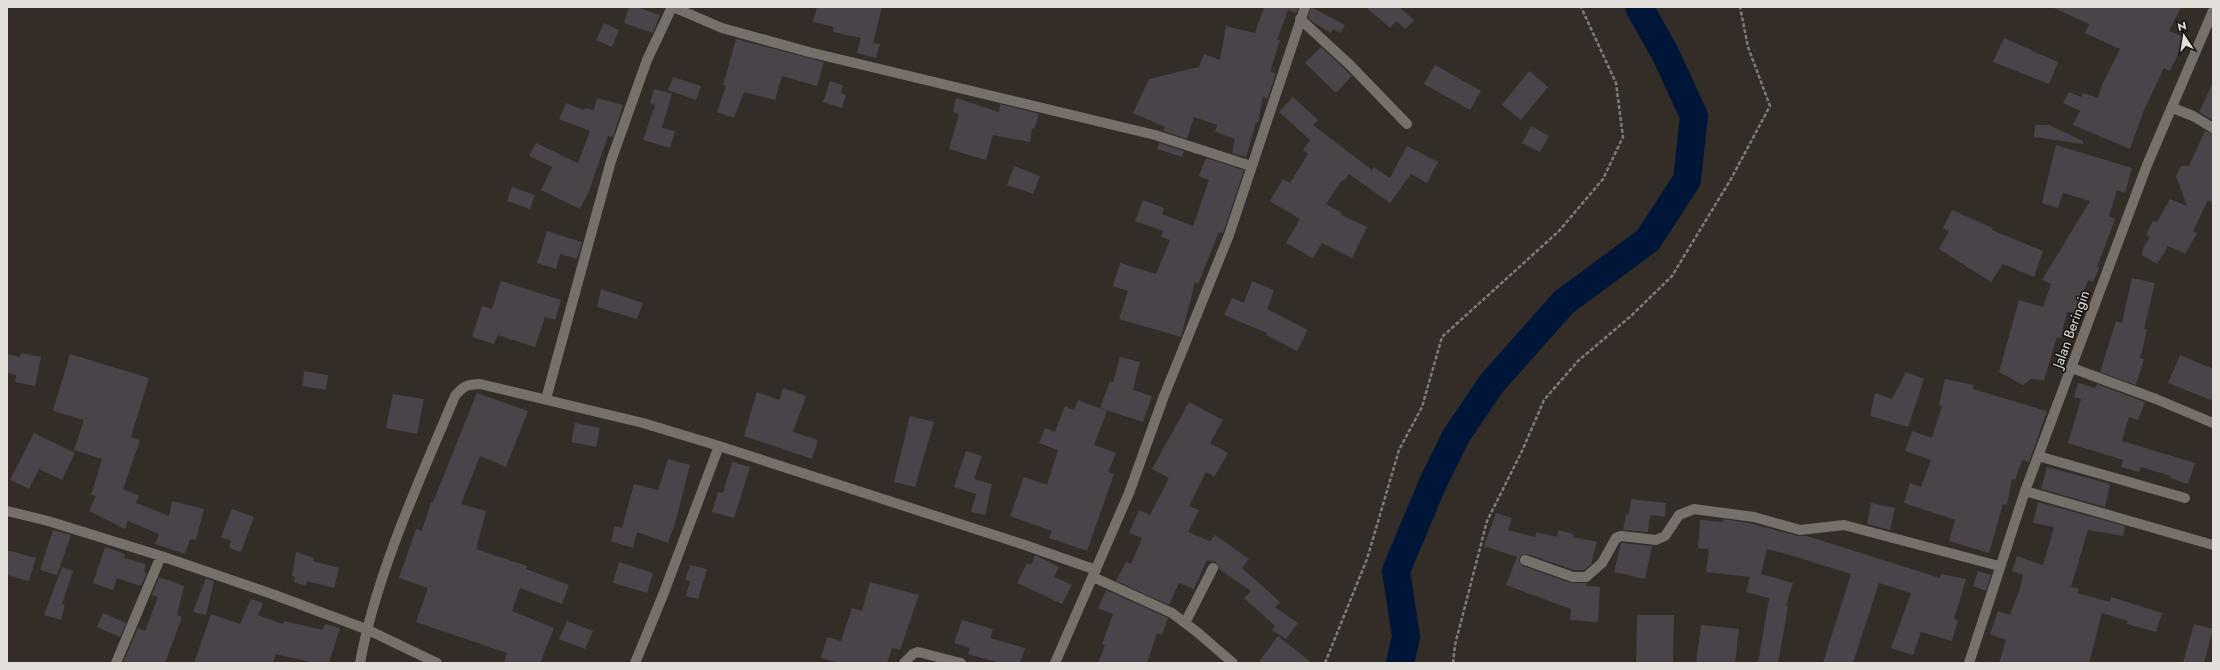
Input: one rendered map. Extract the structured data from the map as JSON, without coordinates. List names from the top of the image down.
{
  "streets": {
    "street": ["Jalan Beringin"]
  },
  "north": "top"
}
